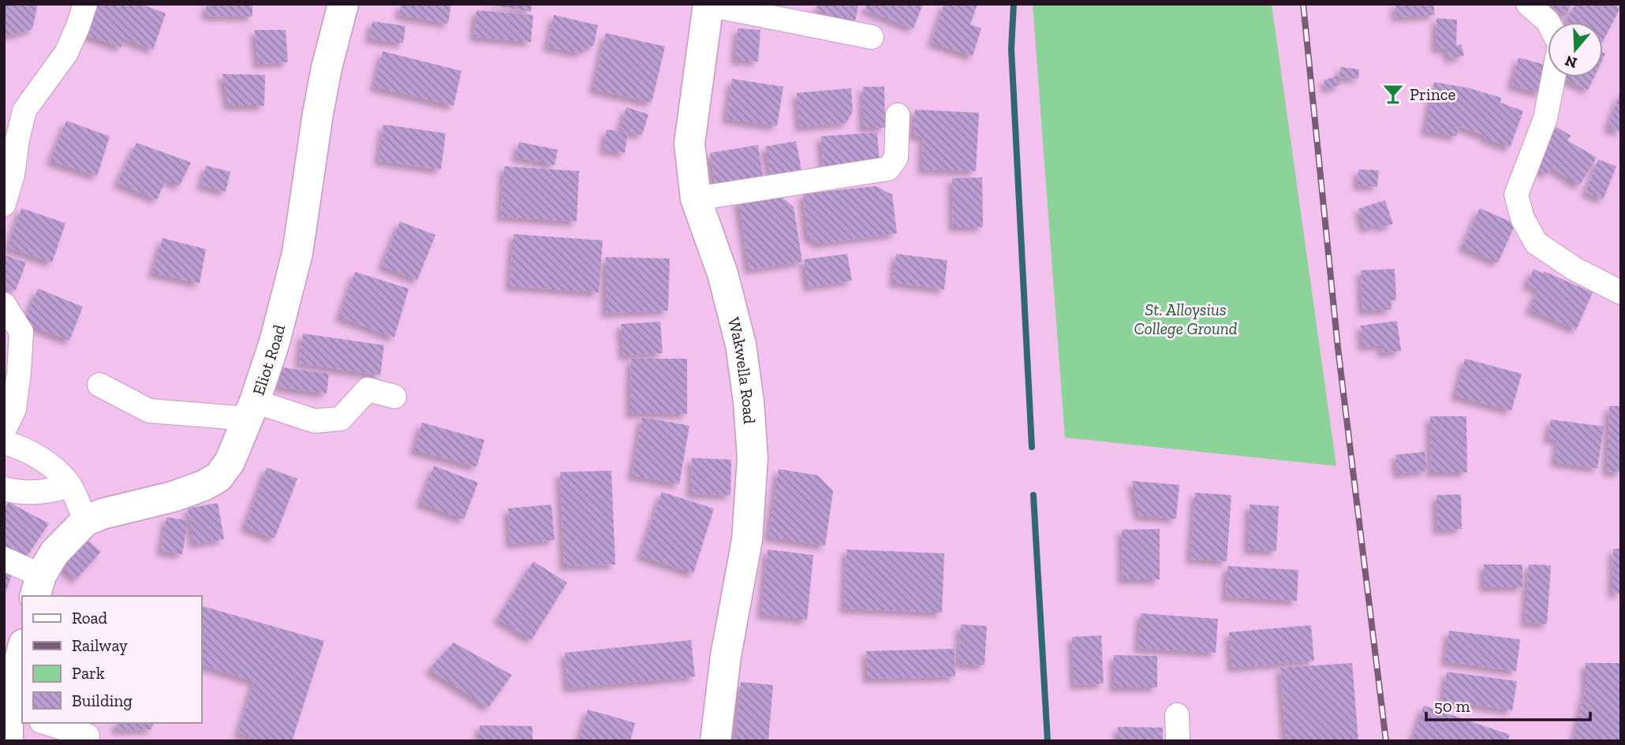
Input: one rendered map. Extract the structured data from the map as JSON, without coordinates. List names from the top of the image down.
{
  "streets": {
    "street": ["Eliot Road", "Wakwella Road"]
  },
  "parks": ["St. Alloysius College Ground"],
  "places": {
    "bar": ["Prince"]
  },
  "legend": [
    "Road",
    "Railway",
    "Park",
    "Building"
  ],
  "scale_bar": "50 m",
  "north": "bottom"
}
